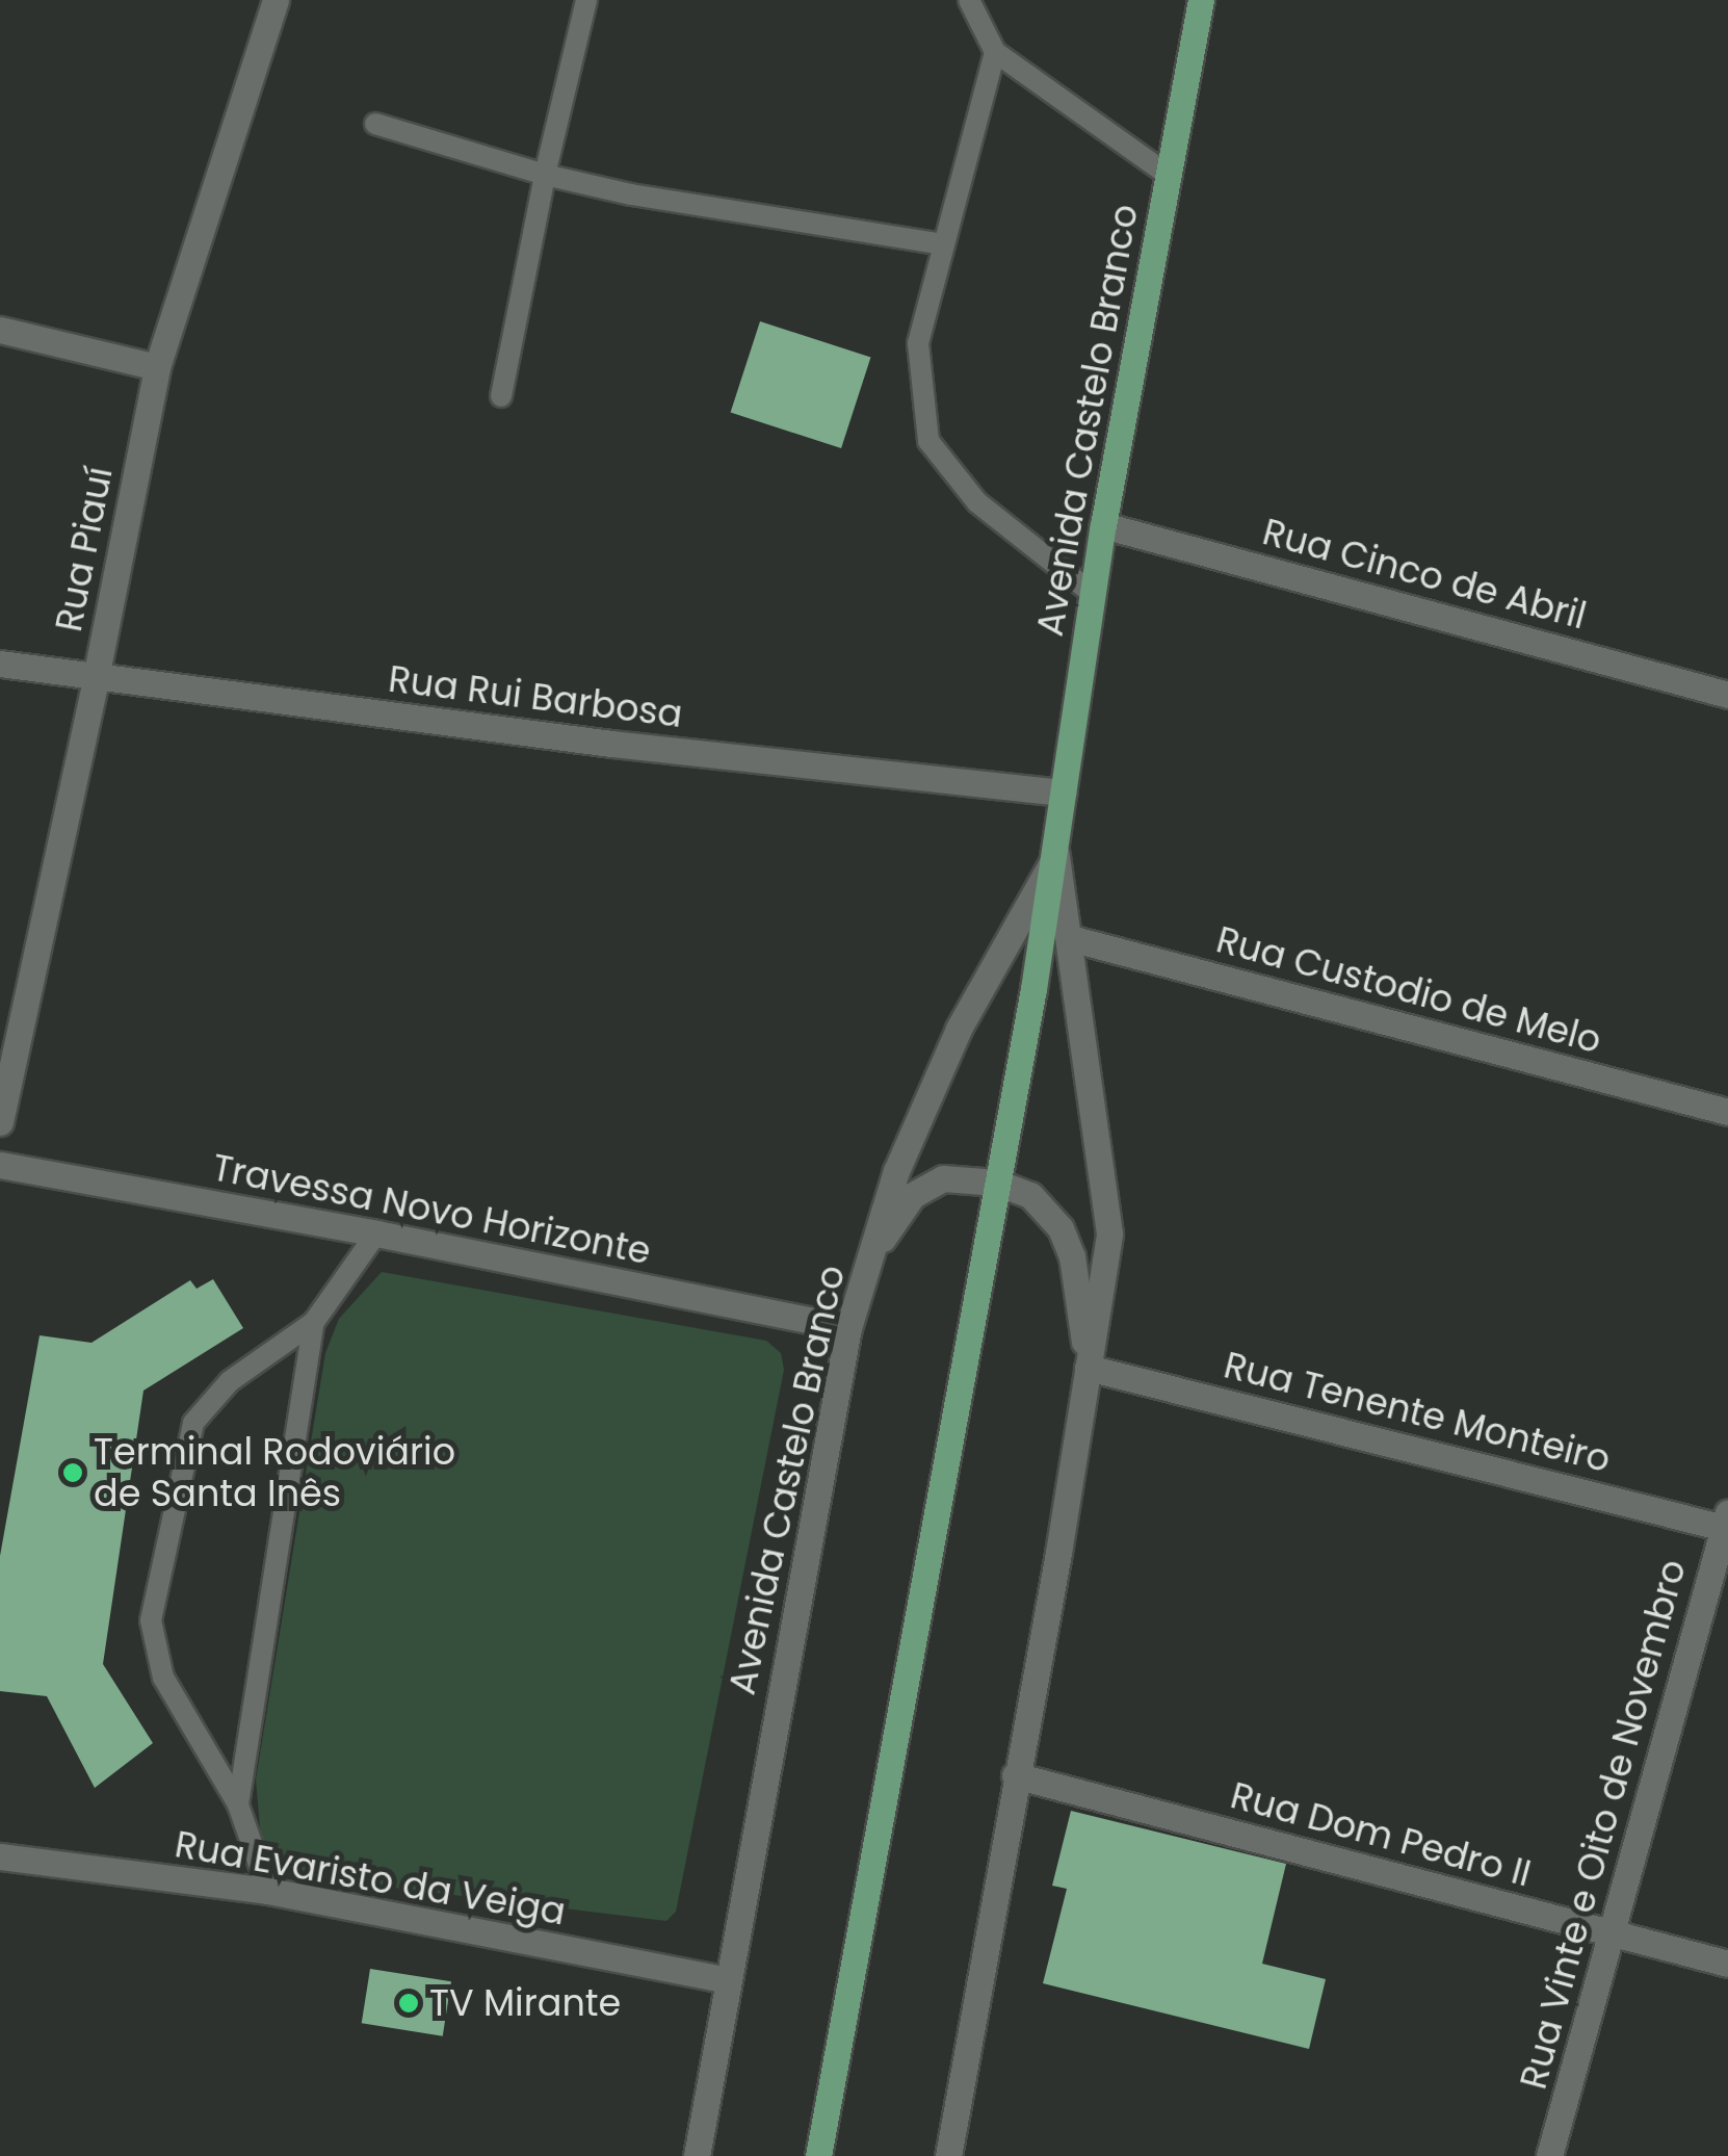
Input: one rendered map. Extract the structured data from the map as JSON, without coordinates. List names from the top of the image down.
{
  "streets": {
    "main road": ["Avenida Castelo Branco"],
    "street": [
      "Rua Piauí",
      "Rua Cinco de Abril",
      "Rua Rui Barbosa",
      "Rua Custodio de Melo",
      "Travessa Novo Horizonte",
      "Rua Tenente Monteiro",
      "Rua Vinte e Oito de Novembro",
      "Rua Dom Pedro II",
      "Rua Evaristo da Veiga"
    ]
  },
  "crossings": [
    ["Avenida Castelo Branco", "Rua Cinco de Abril"],
    ["Avenida Castelo Branco", "Rua Rui Barbosa"],
    ["Avenida Castelo Branco", "Rua Custodio de Melo"],
    ["Avenida Castelo Branco", "Travessa Novo Horizonte"],
    ["Avenida Castelo Branco", "Rua Tenente Monteiro"],
    ["Avenida Castelo Branco", "Rua Dom Pedro II"],
    ["Avenida Castelo Branco", "Rua Evaristo da Veiga"],
    ["Rua Piauí", "Rua Rui Barbosa"],
    ["Rua Tenente Monteiro", "Rua Vinte e Oito de Novembro"],
    ["Rua Vinte e Oito de Novembro", "Rua Dom Pedro II"]
  ],
  "places": ["Terminal Rodoviário de Santa Inês", "TV Mirante"]
}
